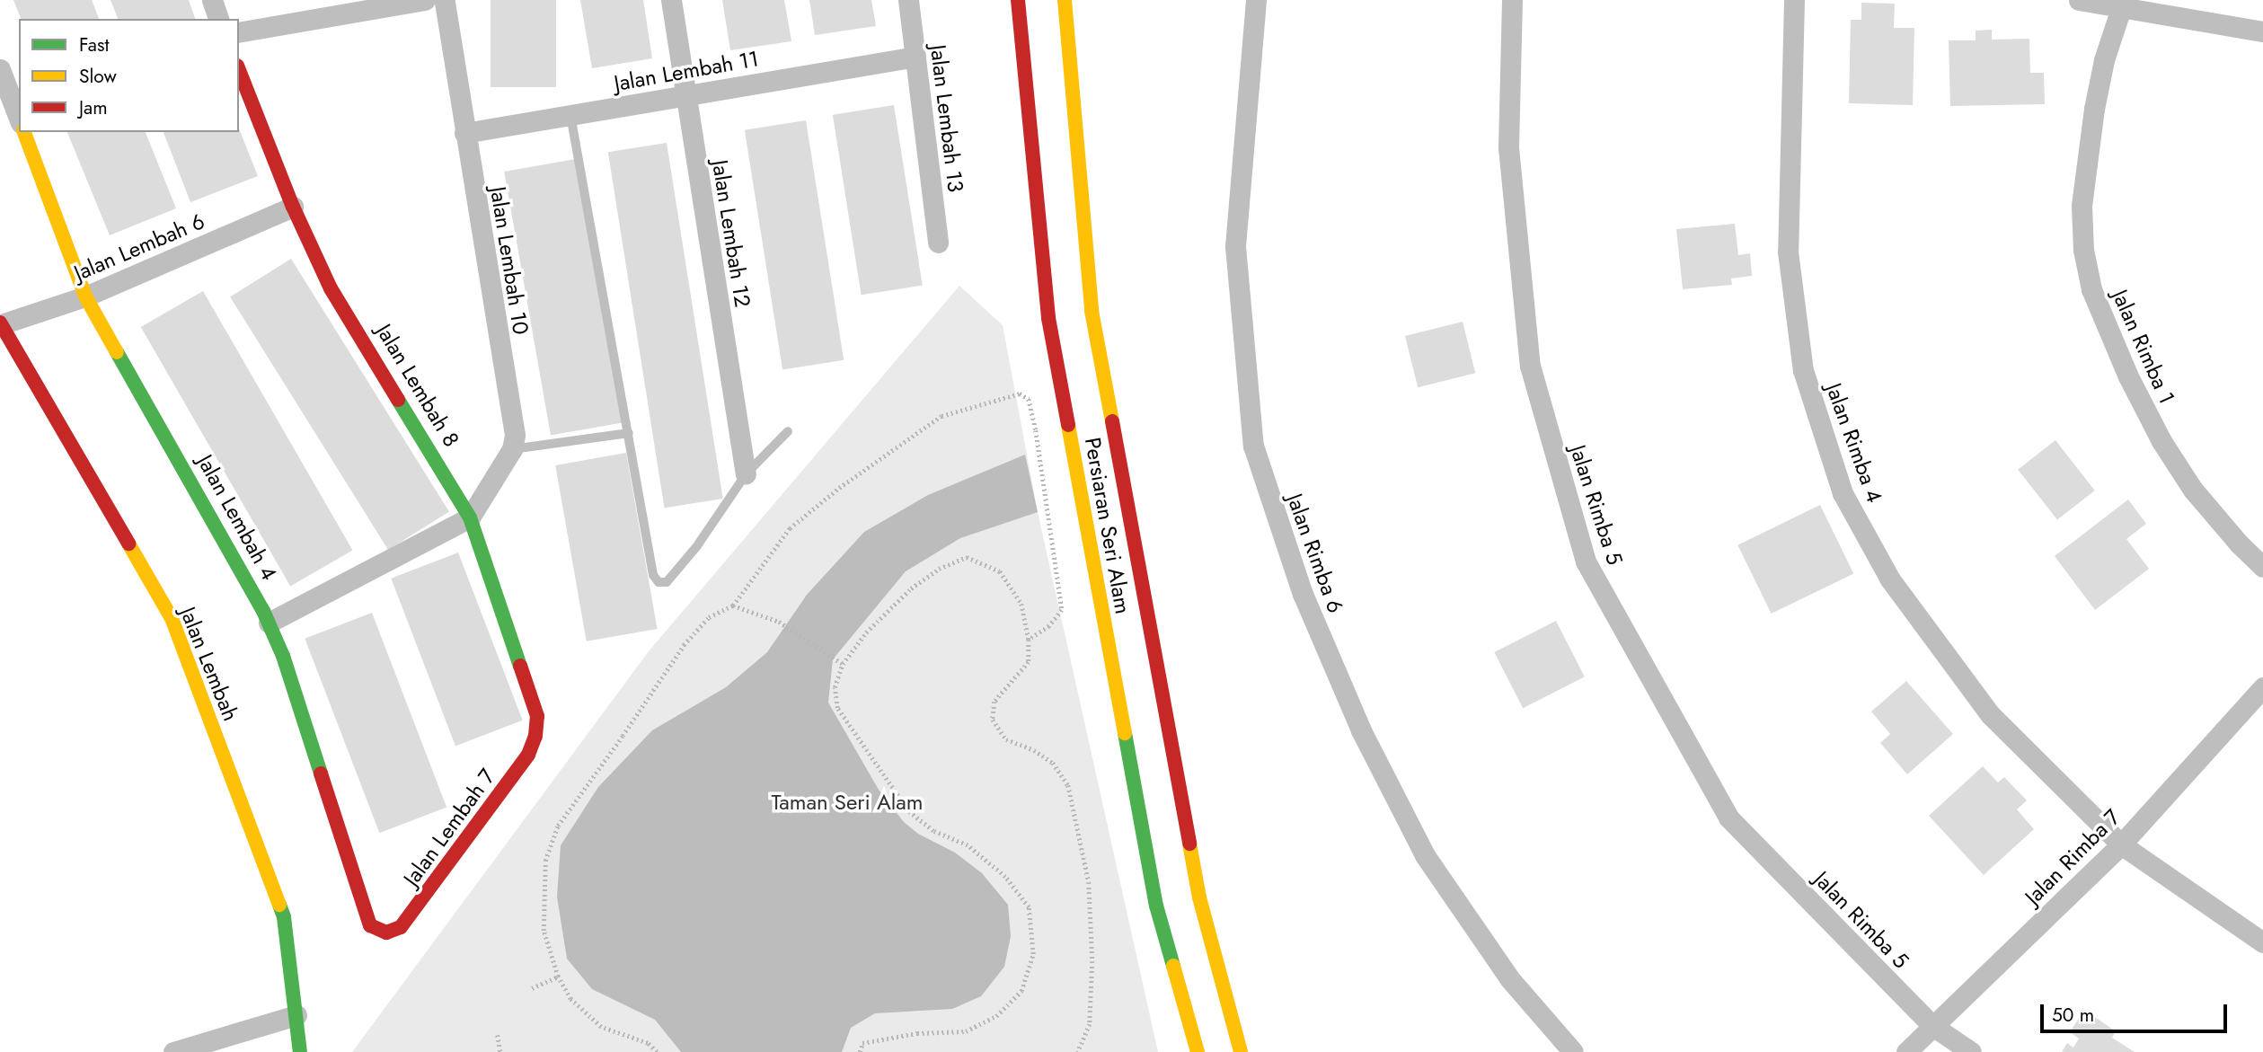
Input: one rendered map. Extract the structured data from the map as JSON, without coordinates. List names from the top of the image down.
{
  "streets": {
    "street": [
      "Jalan Lembah 11",
      "Jalan Lembah 13",
      "Jalan Lembah 12",
      "Jalan Lembah 6",
      "Jalan Lembah 10",
      "Jalan Rimba 1",
      "Jalan Lembah 8",
      "Jalan Rimba 4",
      "Jalan Rimba 5",
      "Jalan Lembah 4",
      "Persiaran Seri Alam",
      "Jalan Rimba 6",
      "Jalan Lembah",
      "Jalan Lembah 7",
      "Jalan Rimba 7"
    ]
  },
  "crossings": [
    ["Jalan Lembah 11", "Jalan Lembah 13"],
    ["Jalan Lembah 11", "Jalan Lembah 12"],
    ["Jalan Lembah 11", "Jalan Lembah 10"],
    ["Jalan Lembah 6", "Jalan Lembah 8"],
    ["Jalan Lembah 6", "Jalan Lembah 4"],
    ["Jalan Lembah 6", "Jalan Lembah"],
    ["Jalan Lembah 8", "Jalan Lembah 7"],
    ["Jalan Rimba 4", "Jalan Rimba 7"],
    ["Jalan Rimba 5", "Jalan Rimba 7"],
    ["Jalan Lembah 4", "Jalan Lembah 7"]
  ],
  "parks": ["Taman Seri Alam"],
  "legend": ["Fast", "Slow", "Jam"],
  "scale_bar": "50 m"
}
